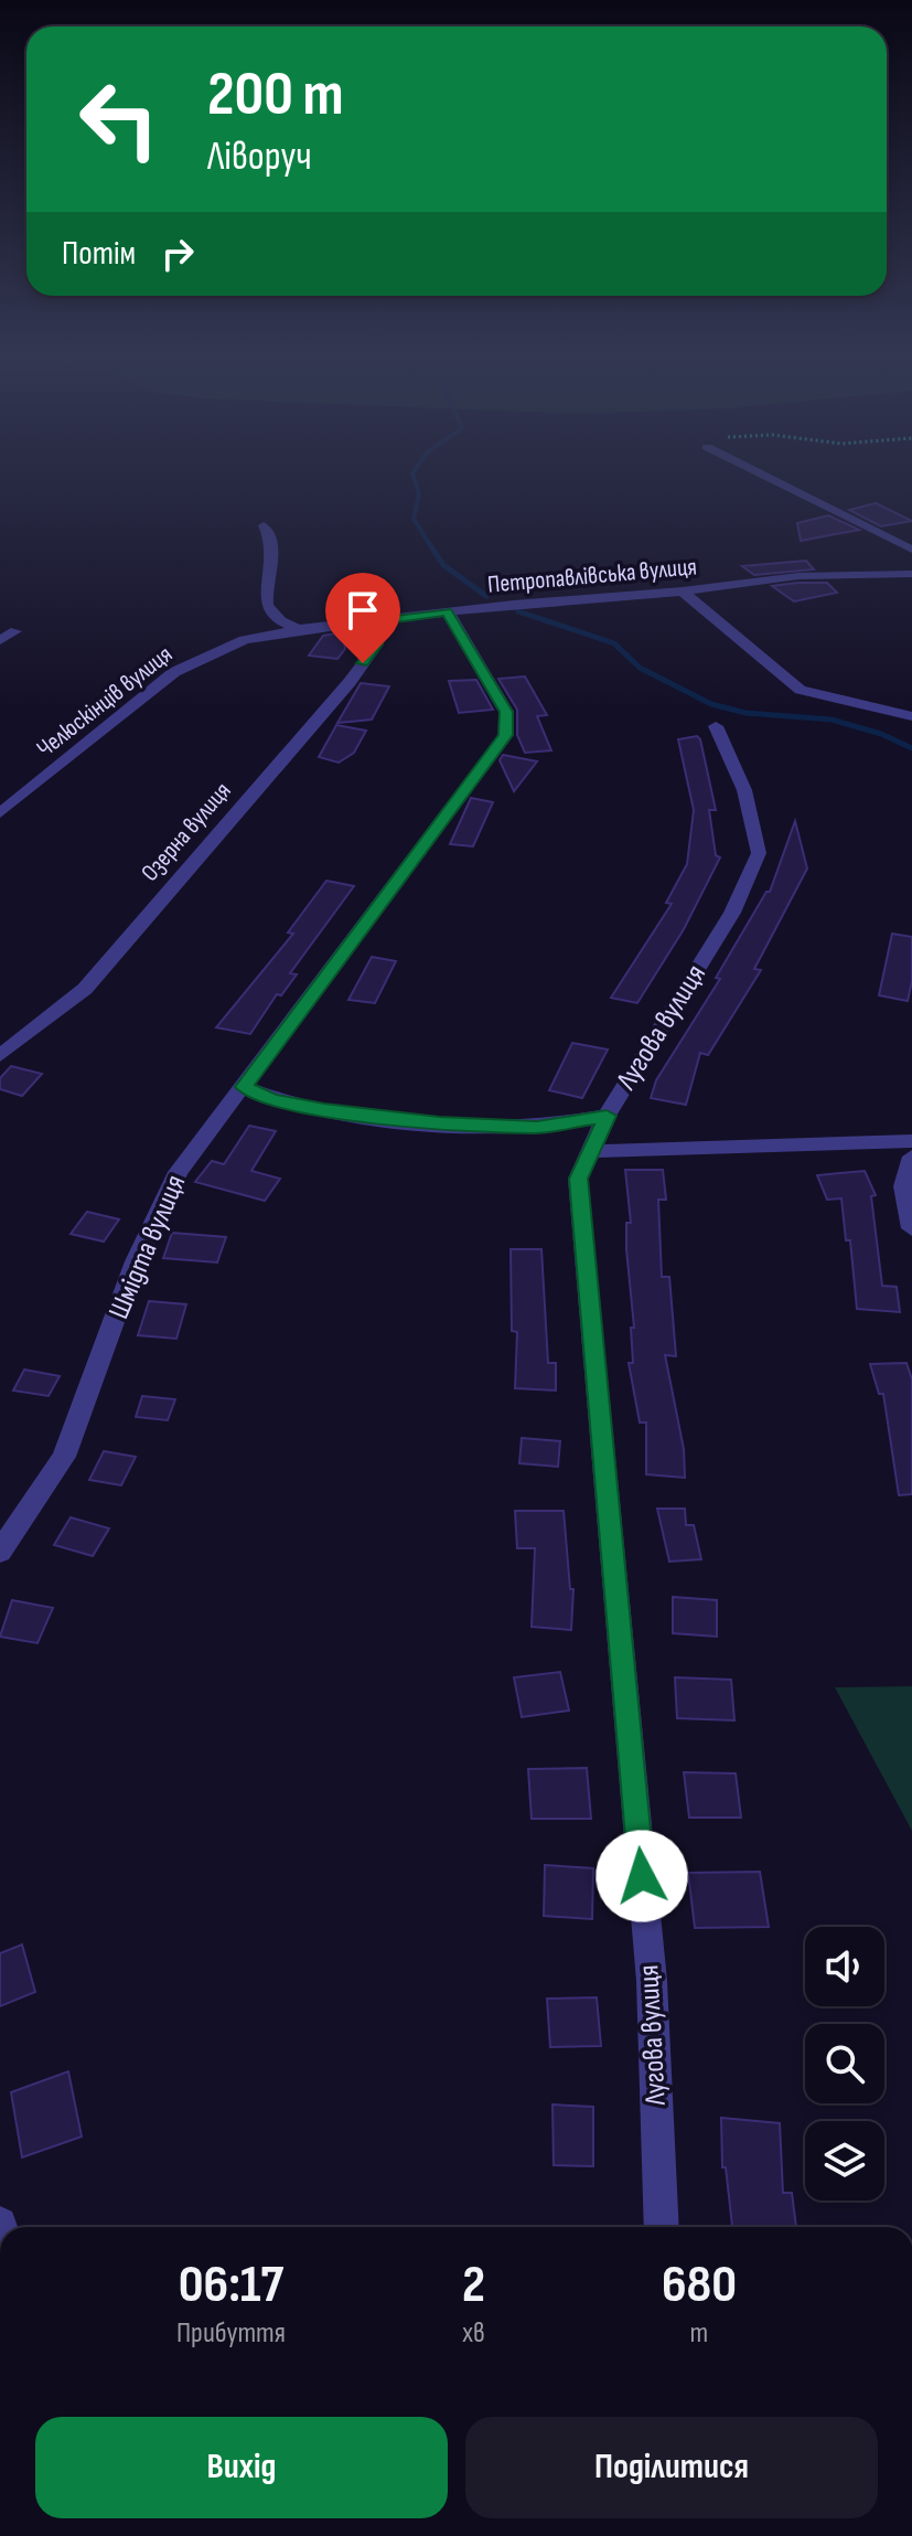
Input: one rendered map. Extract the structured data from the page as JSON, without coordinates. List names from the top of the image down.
{
  "streets": {
    "street": [
      "Петропавлівська вулиця",
      "Челюскінців вулиця",
      "Озерна вулиця",
      "Лугова вулиця",
      "Шмідта вулиця"
    ]
  },
  "crossings": [
    ["Петропавлівська вулиця", "Челюскінців вулиця"],
    ["Петропавлівська вулиця", "Озерна вулиця"],
    ["Петропавлівська вулиця", "Шмідта вулиця"]
  ],
  "page": {
    "turn": ["200 m", "Ліворуч"],
    "then": "Потім",
    "eta": [
      "06:17",
      "Прибуття",
      "2",
      "хв",
      "680",
      "m"
    ],
    "buttons": ["Вихід", "Поділитися"]
  }
}
